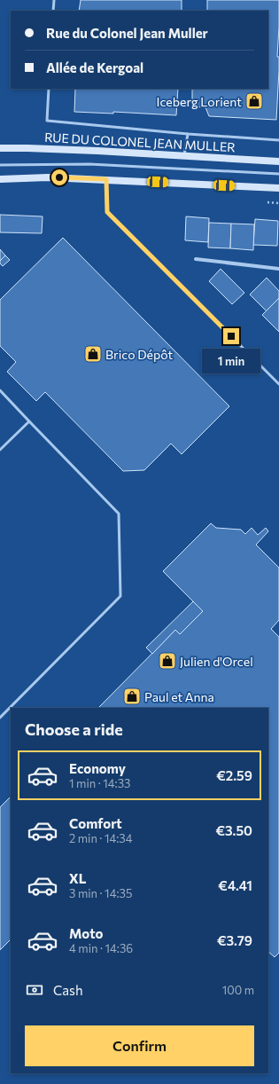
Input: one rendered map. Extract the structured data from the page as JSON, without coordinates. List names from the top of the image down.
{
  "streets": {
    "main road": ["RUE DU COLONEL JEAN MULLER"]
  },
  "places": {
    "shop": [
      "Iceberg Lorient",
      "Brico Dépôt",
      "Julien d'Orcel",
      "Paul et Anna"
    ]
  },
  "page": {
    "banner": ["Rue du Colonel Jean Muller", "Allée de Kergoal"],
    "bubble": "1 min",
    "heading": "Choose a ride",
    "list": [
      {
        "name": "Economy",
        "note": "1 min · 14:33",
        "value": "€2.59"
      },
      {
        "name": "Comfort",
        "note": "2 min · 14:34",
        "value": "€3.50"
      },
      {
        "name": "XL",
        "note": "3 min · 14:35",
        "value": "€4.41"
      },
      {
        "name": "Moto",
        "note": "4 min · 14:36",
        "value": "€3.79"
      }
    ],
    "pay": ["Cash", "100 m"],
    "buttons": "Confirm"
  }
}
